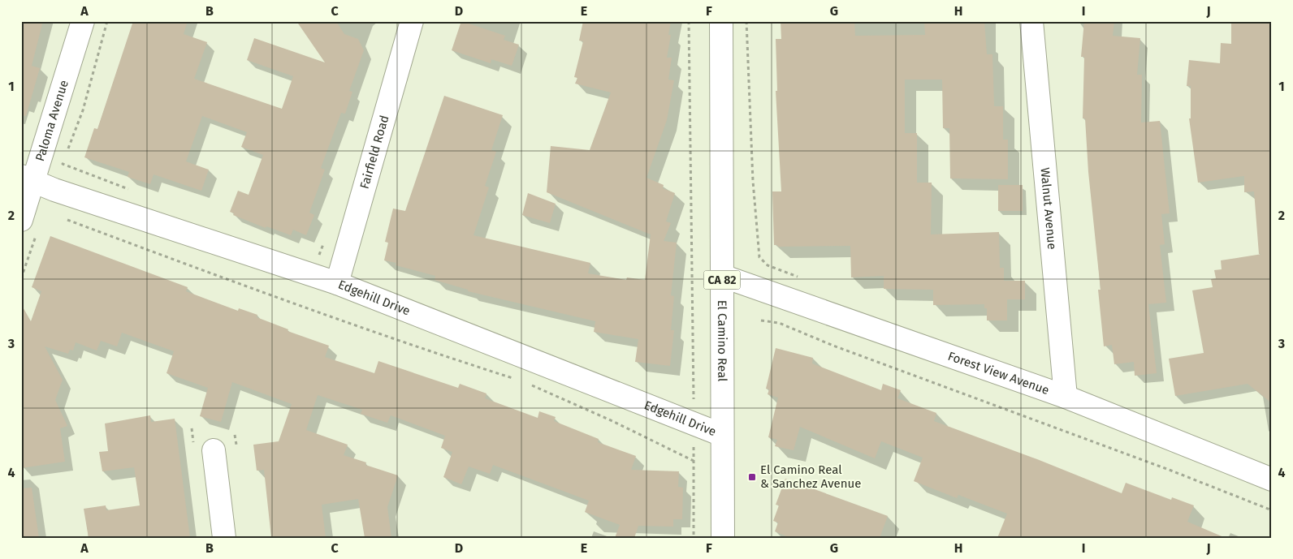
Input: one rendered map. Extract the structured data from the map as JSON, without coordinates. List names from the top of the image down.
{
  "streets": {
    "street": [
      "Paloma Avenue",
      "Fairfield Road",
      "Walnut Avenue",
      "CA 82",
      "Edgehill Drive",
      "El Camino Real",
      "Forest View Avenue"
    ]
  },
  "crossings": [
    ["Paloma Avenue", "Edgehill Drive"],
    ["Fairfield Road", "Edgehill Drive"],
    ["Walnut Avenue", "Forest View Avenue"],
    ["Edgehill Drive", "El Camino Real"],
    ["El Camino Real", "Forest View Avenue"]
  ],
  "places": {
    "transit": ["El Camino Real & Sanchez Avenue"]
  },
  "grid": {
    "columns": [
      "A",
      "B",
      "C",
      "D",
      "E",
      "F",
      "G",
      "H",
      "I",
      "J"
    ],
    "rows": [
      "1",
      "2",
      "3",
      "4"
    ]
  }
}
